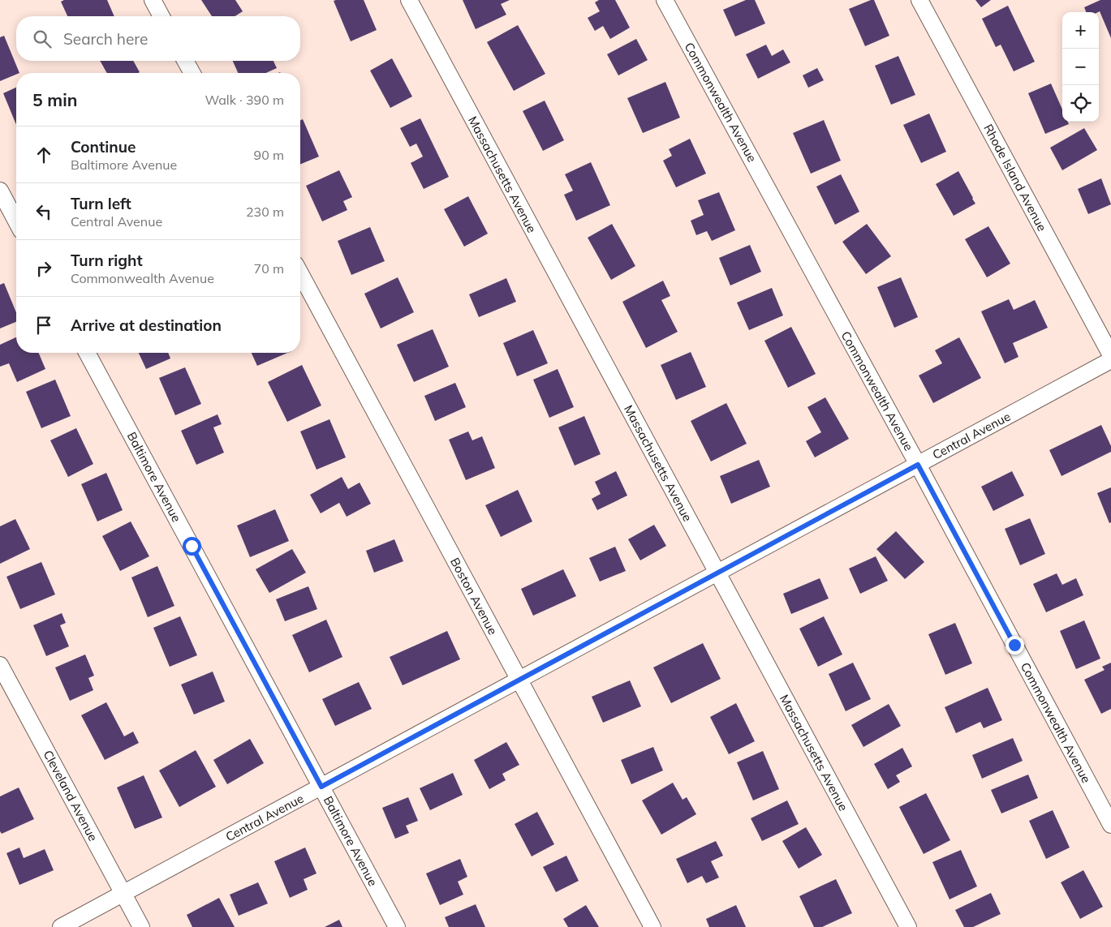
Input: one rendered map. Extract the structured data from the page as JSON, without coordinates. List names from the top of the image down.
{
  "streets": {
    "street": [
      "Commonwealth Avenue",
      "Massachusetts Avenue",
      "Rhode Island Avenue",
      "Central Avenue",
      "Baltimore Avenue",
      "Boston Avenue",
      "Cleveland Avenue"
    ]
  },
  "crossings": [
    ["Commonwealth Avenue", "Central Avenue"],
    ["Massachusetts Avenue", "Central Avenue"],
    ["Central Avenue", "Baltimore Avenue"],
    ["Central Avenue", "Boston Avenue"],
    ["Central Avenue", "Cleveland Avenue"]
  ],
  "page": {
    "map_buttons": ["+", "−"],
    "search": "Search here",
    "heading": ["5 min", "Walk · 390 m"],
    "list": [
      ["Continue", "Baltimore Avenue", "90 m"],
      ["Turn left", "Central Avenue", "230 m"],
      ["Turn right", "Commonwealth Avenue", "70 m"],
      "Arrive at destination"
    ]
  }
}
